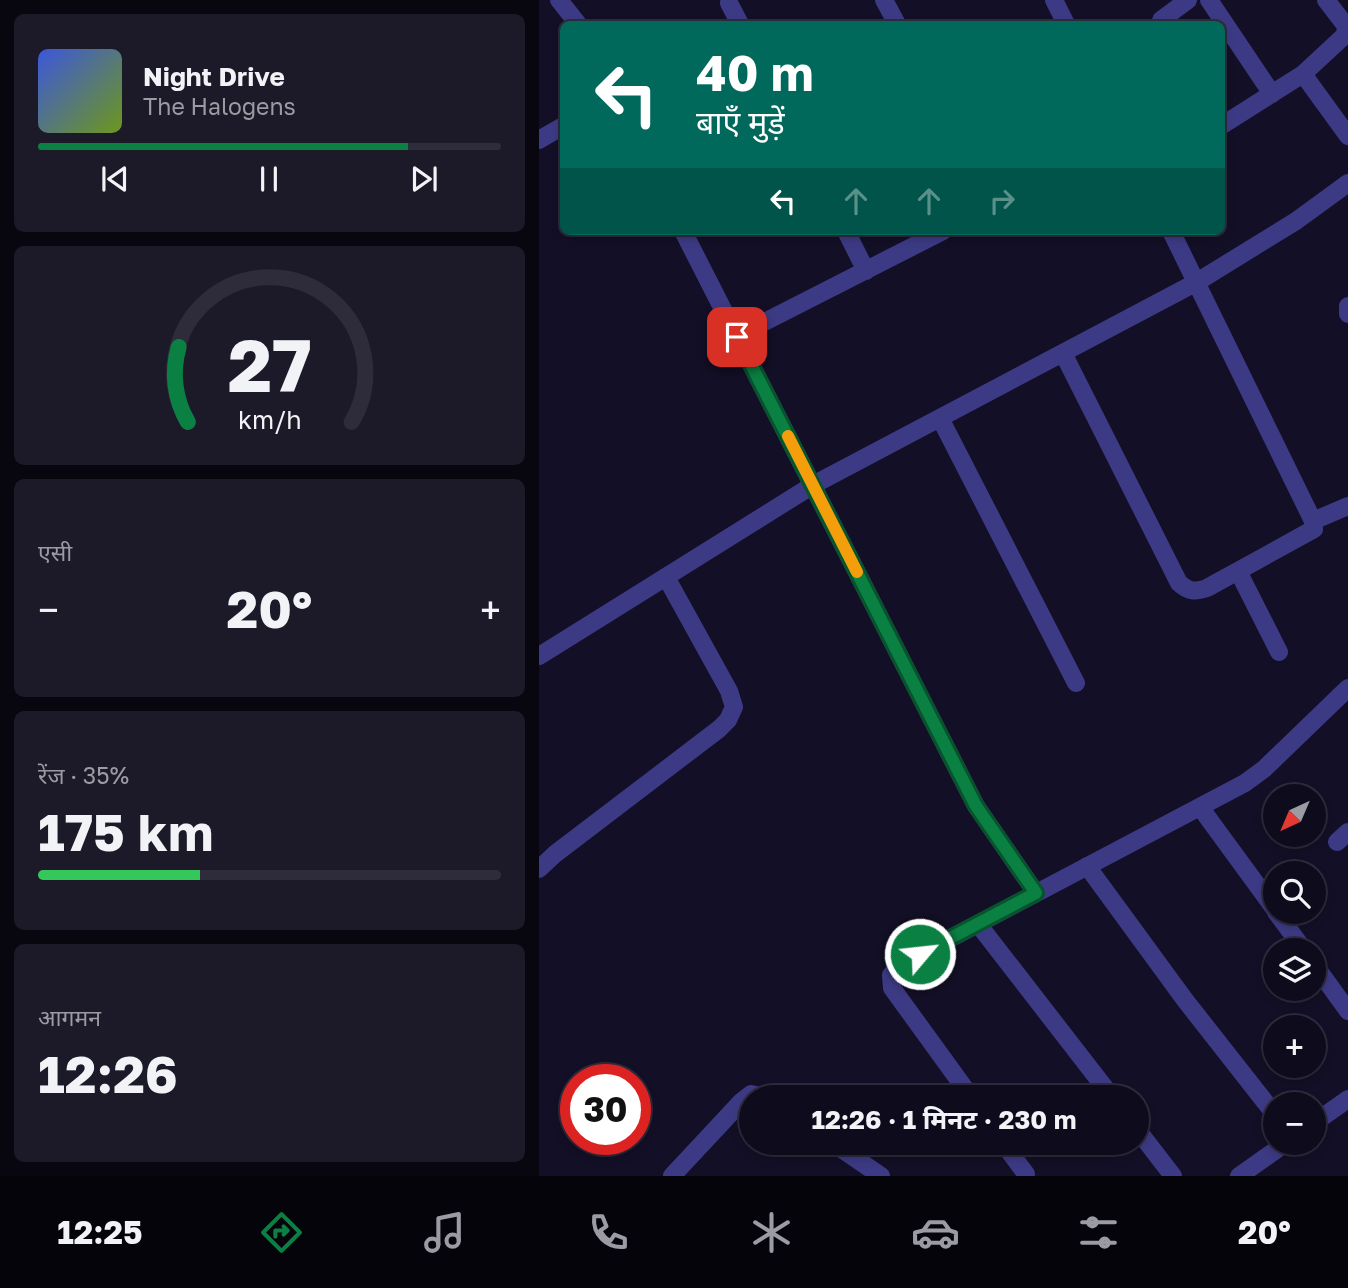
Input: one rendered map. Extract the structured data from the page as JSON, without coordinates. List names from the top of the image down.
{
  "north": "bottom left",
  "page": {
    "turn": ["40 m", "बाएँ मुड़ें"],
    "song": ["Night Drive", "The Halogens"],
    "tile": [
      "एसी",
      ["रेंज · 35%", "175 km"],
      ["आगमन", "12:26"]
    ],
    "heat": ["−", "20°", "+"],
    "map_buttons": ["+", "−"],
    "limit": "30",
    "trip": "12:26 · 1 मिनट · 230 m",
    "tabs": ["12:25", "20°"],
    "gauge": ["27", "km/h"]
  }
}
